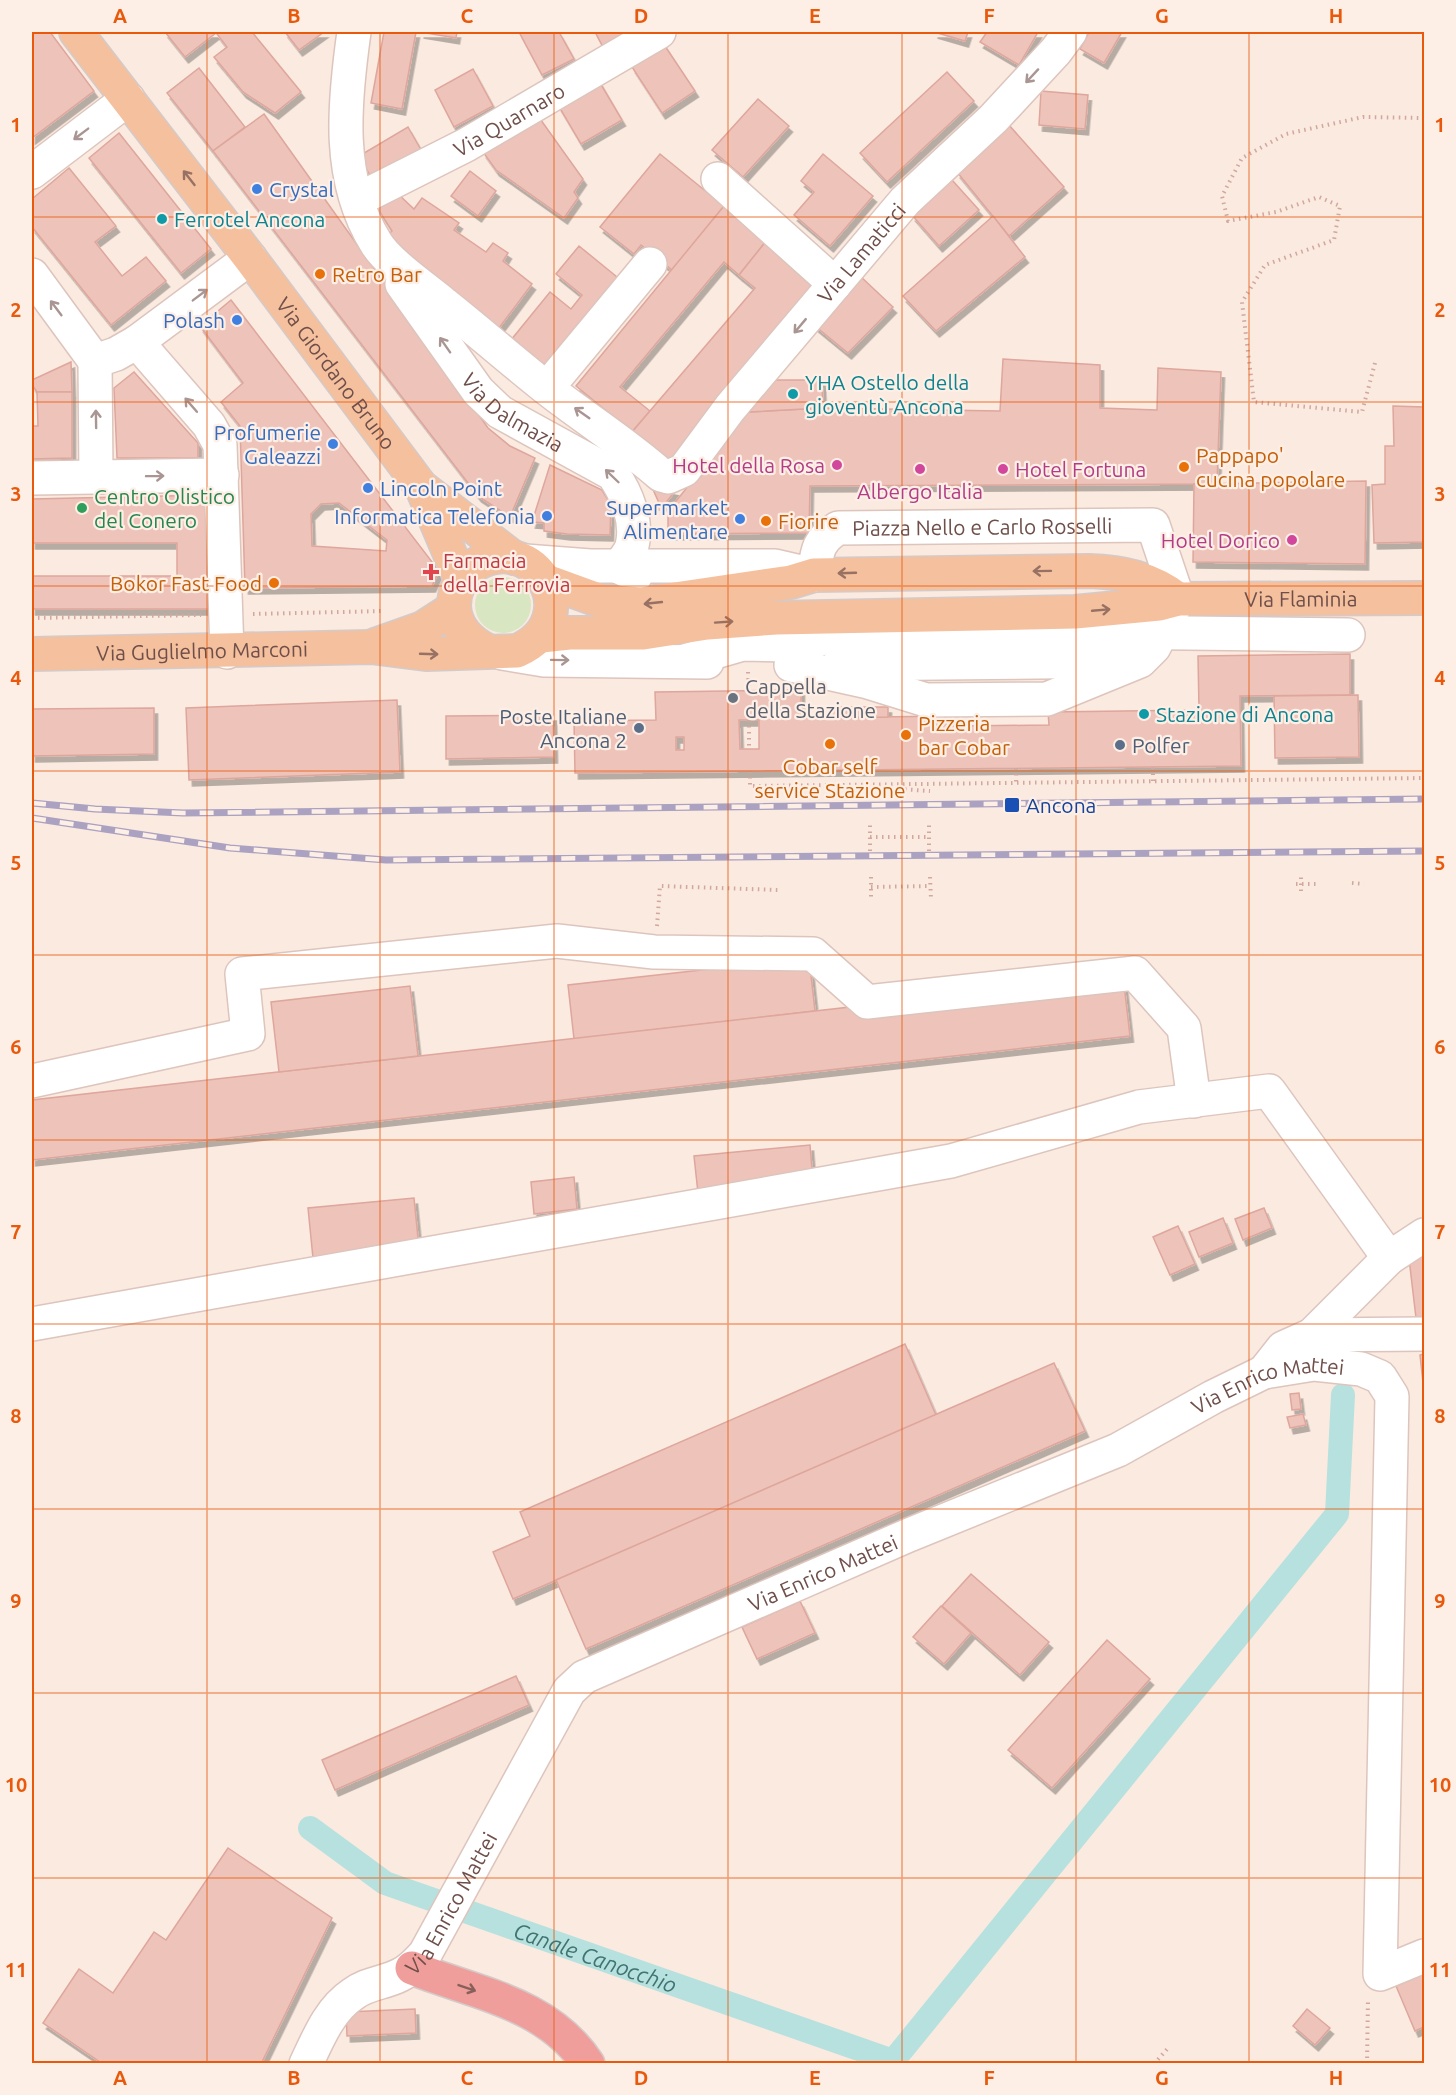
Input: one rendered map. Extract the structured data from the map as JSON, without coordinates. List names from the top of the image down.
{
  "streets": {
    "main road": [
      "Via Giordano Bruno",
      "Piazza Nello e Carlo Rosselli",
      "Via Flaminia",
      "Via Guglielmo Marconi"
    ],
    "street": [
      "Via Quarnaro",
      "Via Lamaticci",
      "Via Dalmazia",
      "Via Enrico Mattei"
    ]
  },
  "crossings": [
    ["Via Quarnaro", "Via Dalmazia"],
    ["Via Lamaticci", "Via Dalmazia"],
    ["Via Giordano Bruno", "Via Guglielmo Marconi"],
    ["Via Dalmazia", "Via Guglielmo Marconi"],
    ["Piazza Nello e Carlo Rosselli", "Via Flaminia"],
    ["Piazza Nello e Carlo Rosselli", "Via Guglielmo Marconi"]
  ],
  "one_way": ["Via Lamaticci"],
  "water": ["Canale Canocchio"],
  "places": {
    "other": [
      "Crystal",
      "Ferrotel Ancona",
      "Retro Bar",
      "Polash",
      "YHA Ostello della gioventù Ancona",
      "Profumerie Galeazzi",
      "Hotel della Rosa",
      "Pappapo' cucina popolare",
      "Albergo Italia",
      "Hotel Fortuna",
      "Lincoln Point",
      "Centro Olistico del Conero",
      "Informatica Telefonia",
      "Supermarket Alimentare",
      "Fiorire",
      "Hotel Dorico",
      "Bokor Fast Food",
      "Cappella della Stazione",
      "Stazione di Ancona",
      "Poste Italiane Ancona 2",
      "Pizzeria bar Cobar",
      "Cobar self service Stazione",
      "Polfer"
    ],
    "health": ["Farmacia della Ferrovia"],
    "transit": ["Ancona"]
  },
  "grid": {
    "columns": [
      "A",
      "B",
      "C",
      "D",
      "E",
      "F",
      "G",
      "H"
    ],
    "rows": [
      "1",
      "2",
      "3",
      "4",
      "5",
      "6",
      "7",
      "8",
      "9",
      "10",
      "11"
    ]
  }
}
